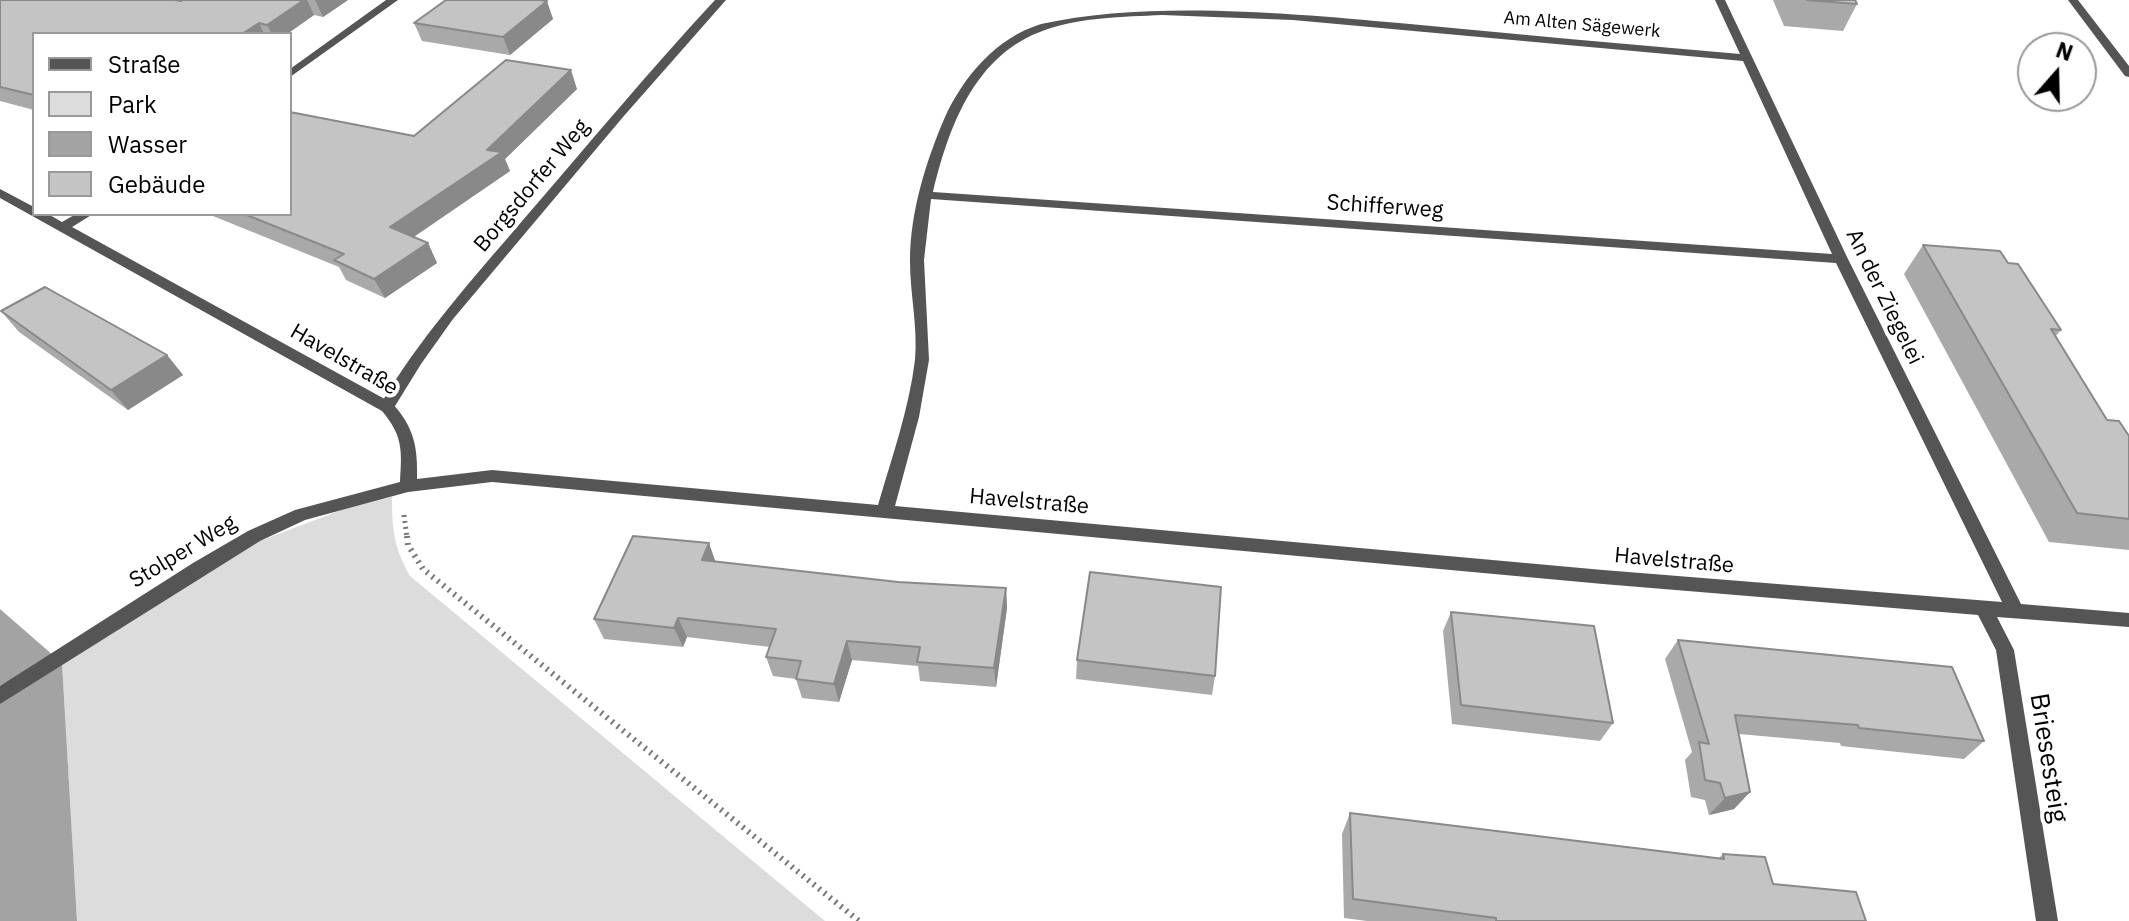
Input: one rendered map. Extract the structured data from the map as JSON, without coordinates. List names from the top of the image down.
{
  "streets": {
    "street": [
      "Am Alten Sägewerk",
      "Borgsdorfer Weg",
      "Schifferweg",
      "An der Ziegelei",
      "Havelstraße",
      "Stolper Weg",
      "Briesesteig"
    ]
  },
  "crossings": [
    ["Am Alten Sägewerk", "Schifferweg"],
    ["Am Alten Sägewerk", "An der Ziegelei"],
    ["Am Alten Sägewerk", "Havelstraße"],
    ["Borgsdorfer Weg", "Havelstraße"],
    ["Schifferweg", "An der Ziegelei"],
    ["An der Ziegelei", "Havelstraße"],
    ["Havelstraße", "Stolper Weg"],
    ["Havelstraße", "Briesesteig"]
  ],
  "legend": [
    "Straße",
    "Park",
    "Wasser",
    "Gebäude"
  ],
  "north": "top"
}
